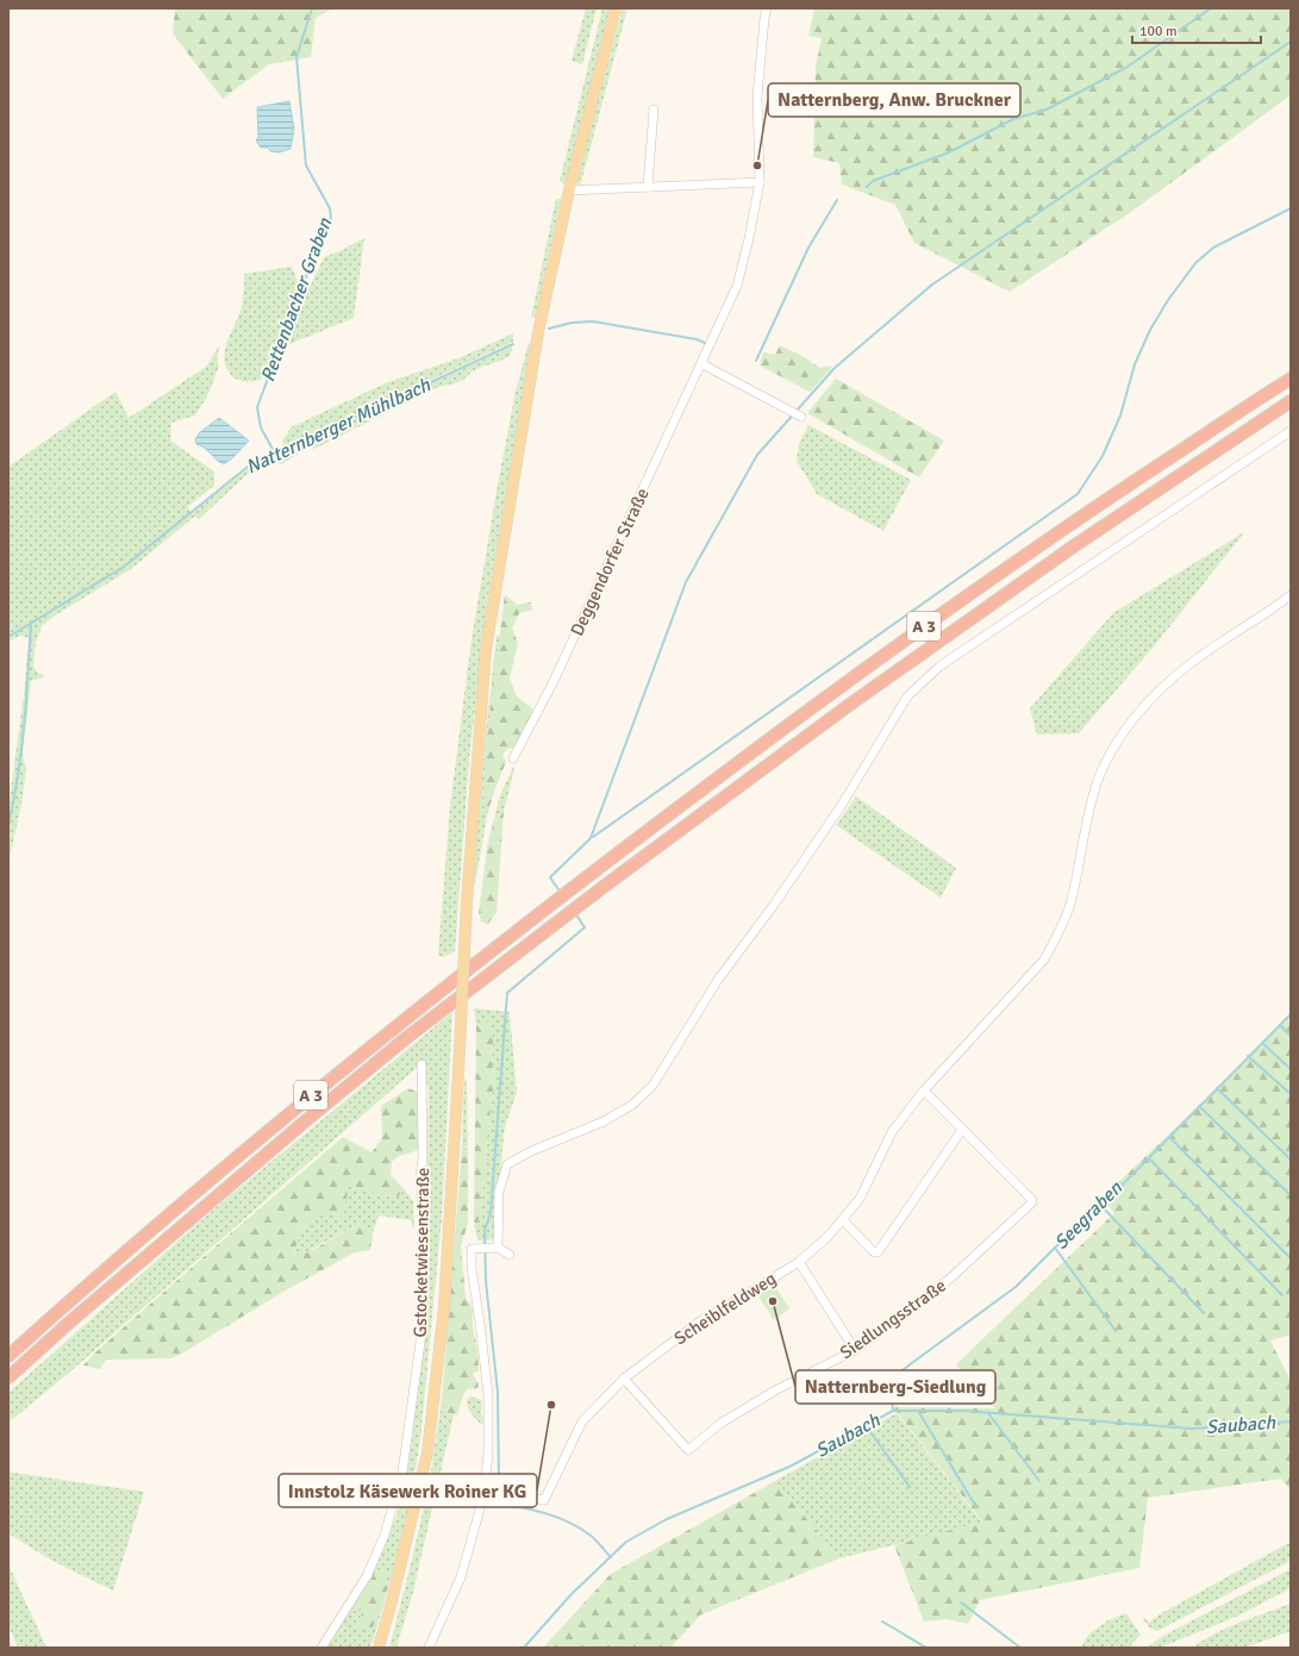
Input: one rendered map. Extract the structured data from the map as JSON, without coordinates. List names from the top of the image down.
{
  "streets": {
    "highway": ["A 3"],
    "street": [
      "Deggendorfer Straße",
      "Gstocketwiesenstraße",
      "Scheiblfeldweg",
      "Siedlungsstraße"
    ]
  },
  "crossings": [
    ["Scheiblfeldweg", "Siedlungsstraße"]
  ],
  "water": [
    "Rettenbacher Graben",
    "Natternberger Mühlbach",
    "Seegraben",
    "Saubach"
  ],
  "places": ["Natternberg, Anw. Bruckner", "Natternberg-Siedlung", "Innstolz Käsewerk Roiner KG"],
  "scale_bar": "100 m"
}
